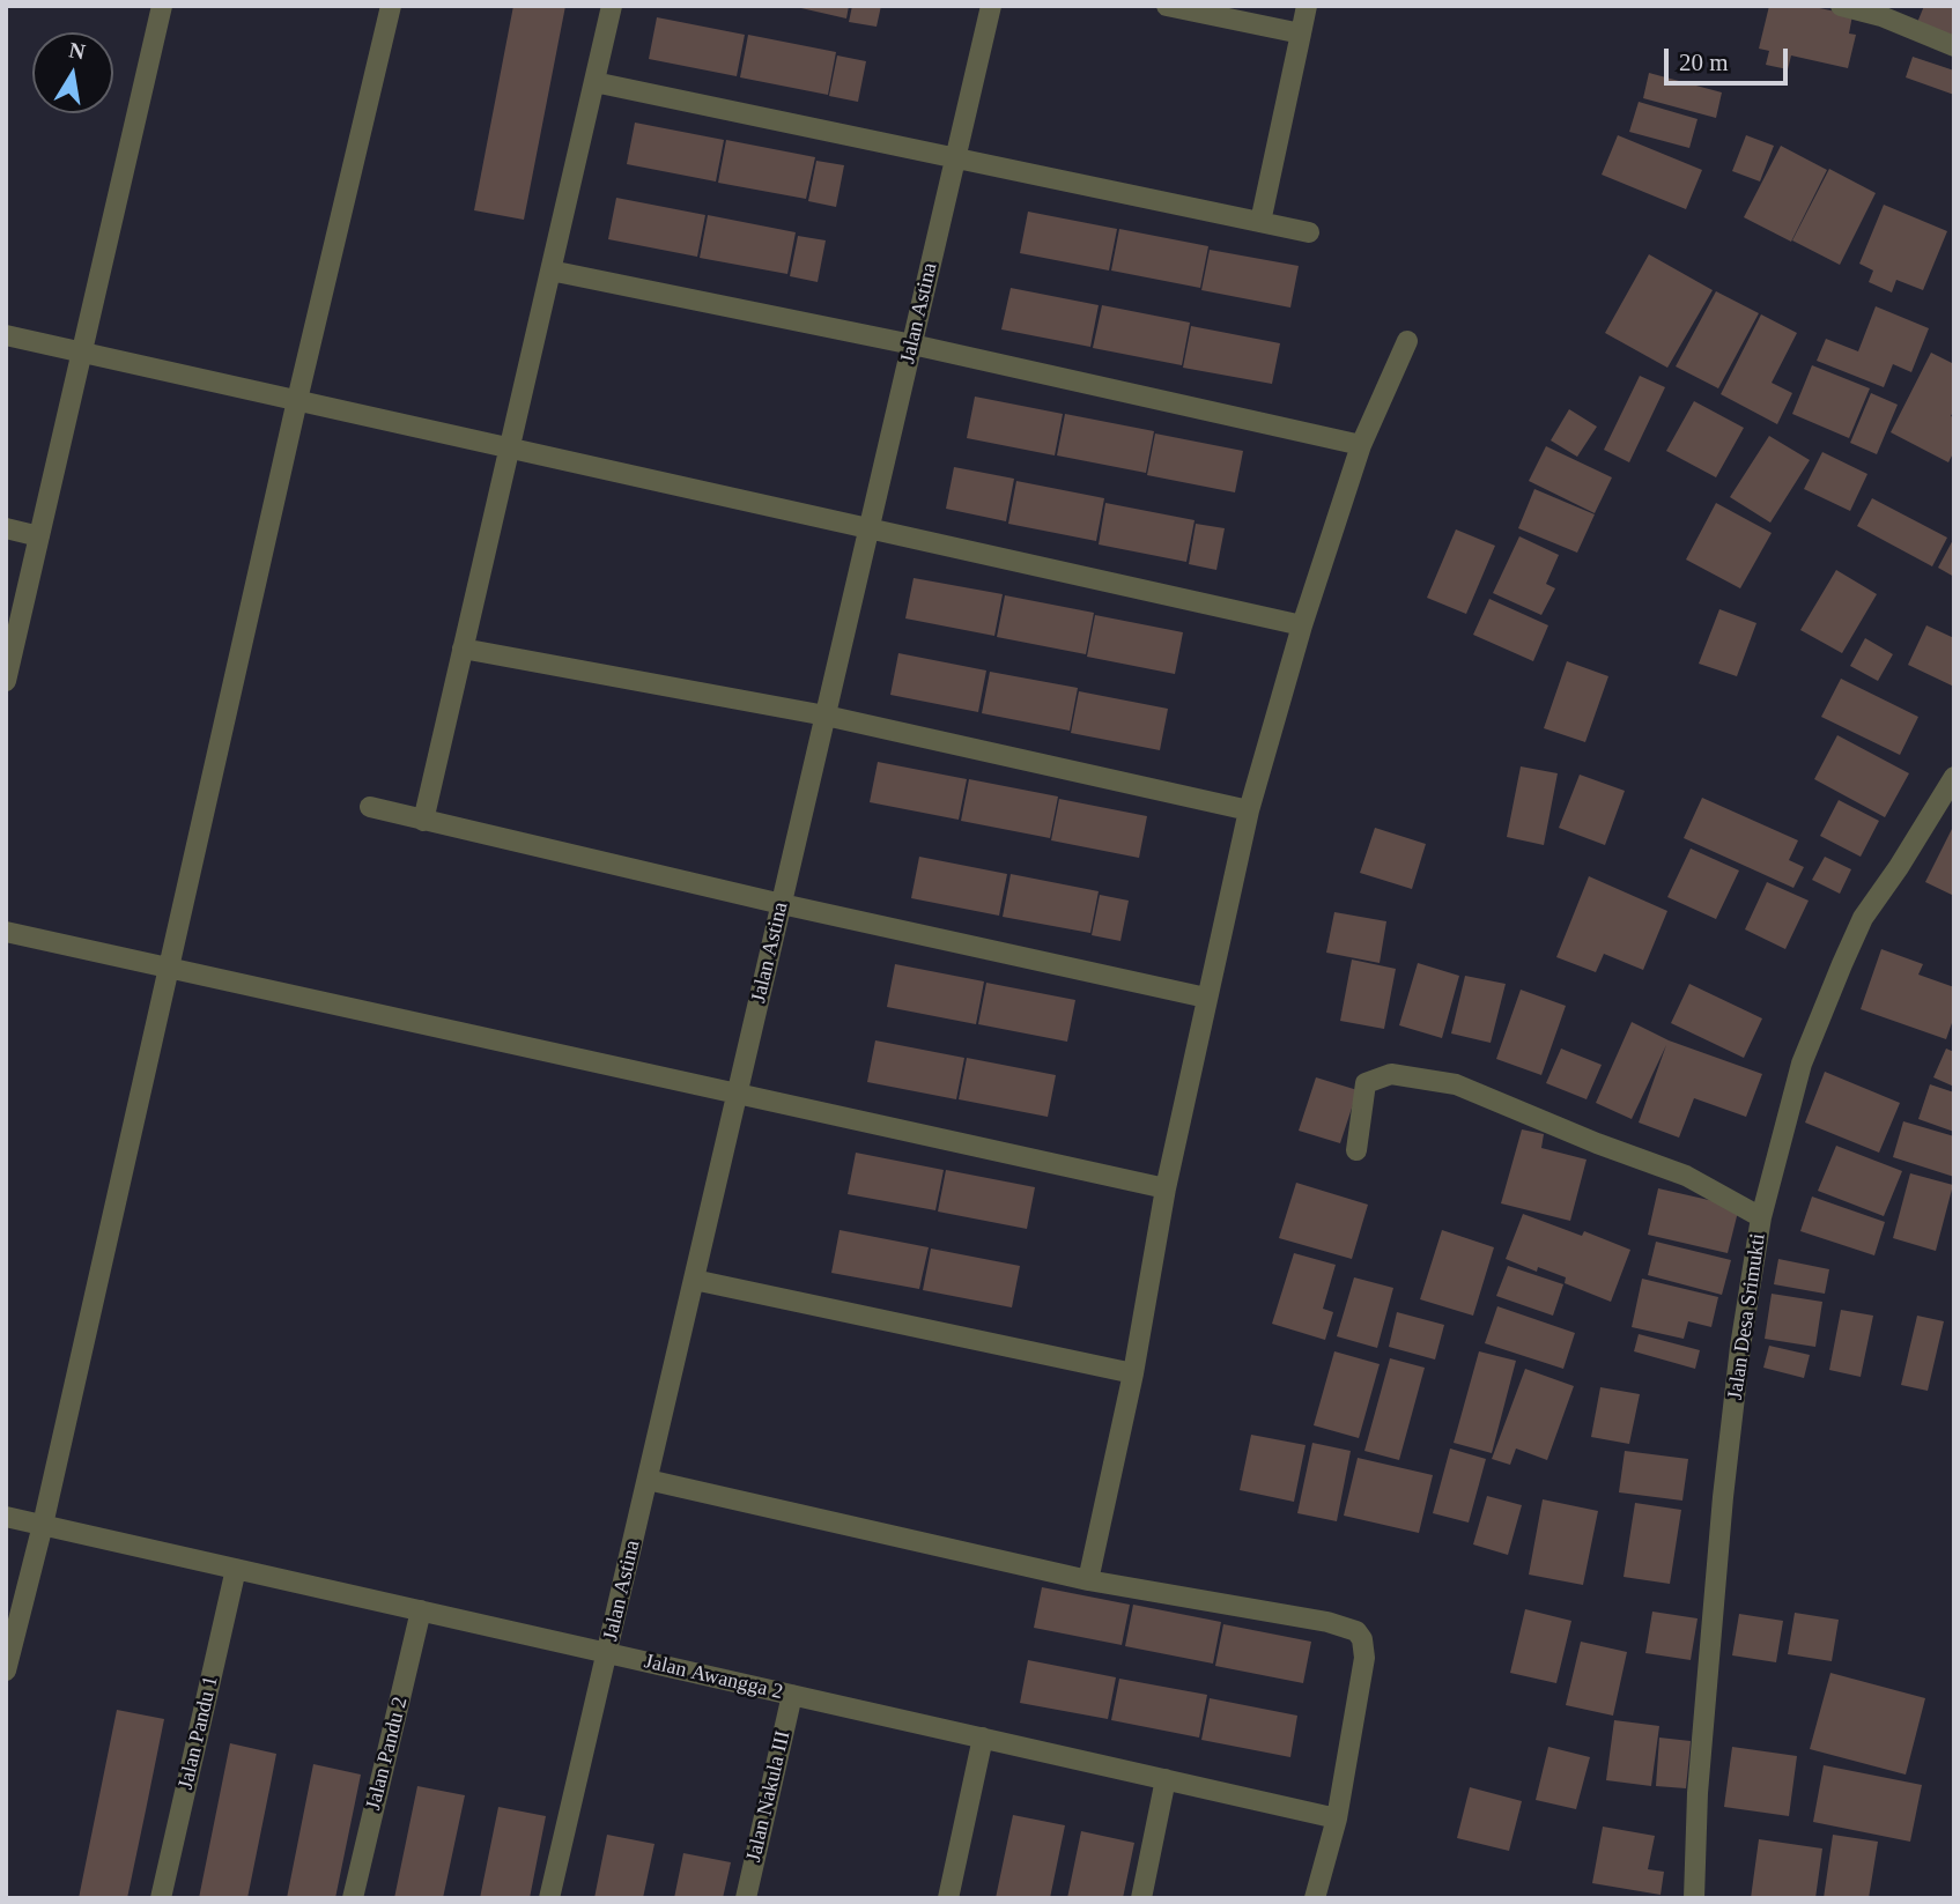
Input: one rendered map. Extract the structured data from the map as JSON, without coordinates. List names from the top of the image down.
{
  "streets": {
    "street": [
      "Jalan Astina",
      "Jalan Desa Srimukti",
      "Jalan Awangga 2",
      "Jalan Pandu 1",
      "Jalan Pandu 2",
      "Jalan Nakula III"
    ]
  },
  "crossings": [
    ["Jalan Astina", "Jalan Awangga 2"],
    ["Jalan Awangga 2", "Jalan Pandu 1"],
    ["Jalan Awangga 2", "Jalan Pandu 2"],
    ["Jalan Awangga 2", "Jalan Nakula III"]
  ],
  "scale_bar": "20 m",
  "north": "top"
}
